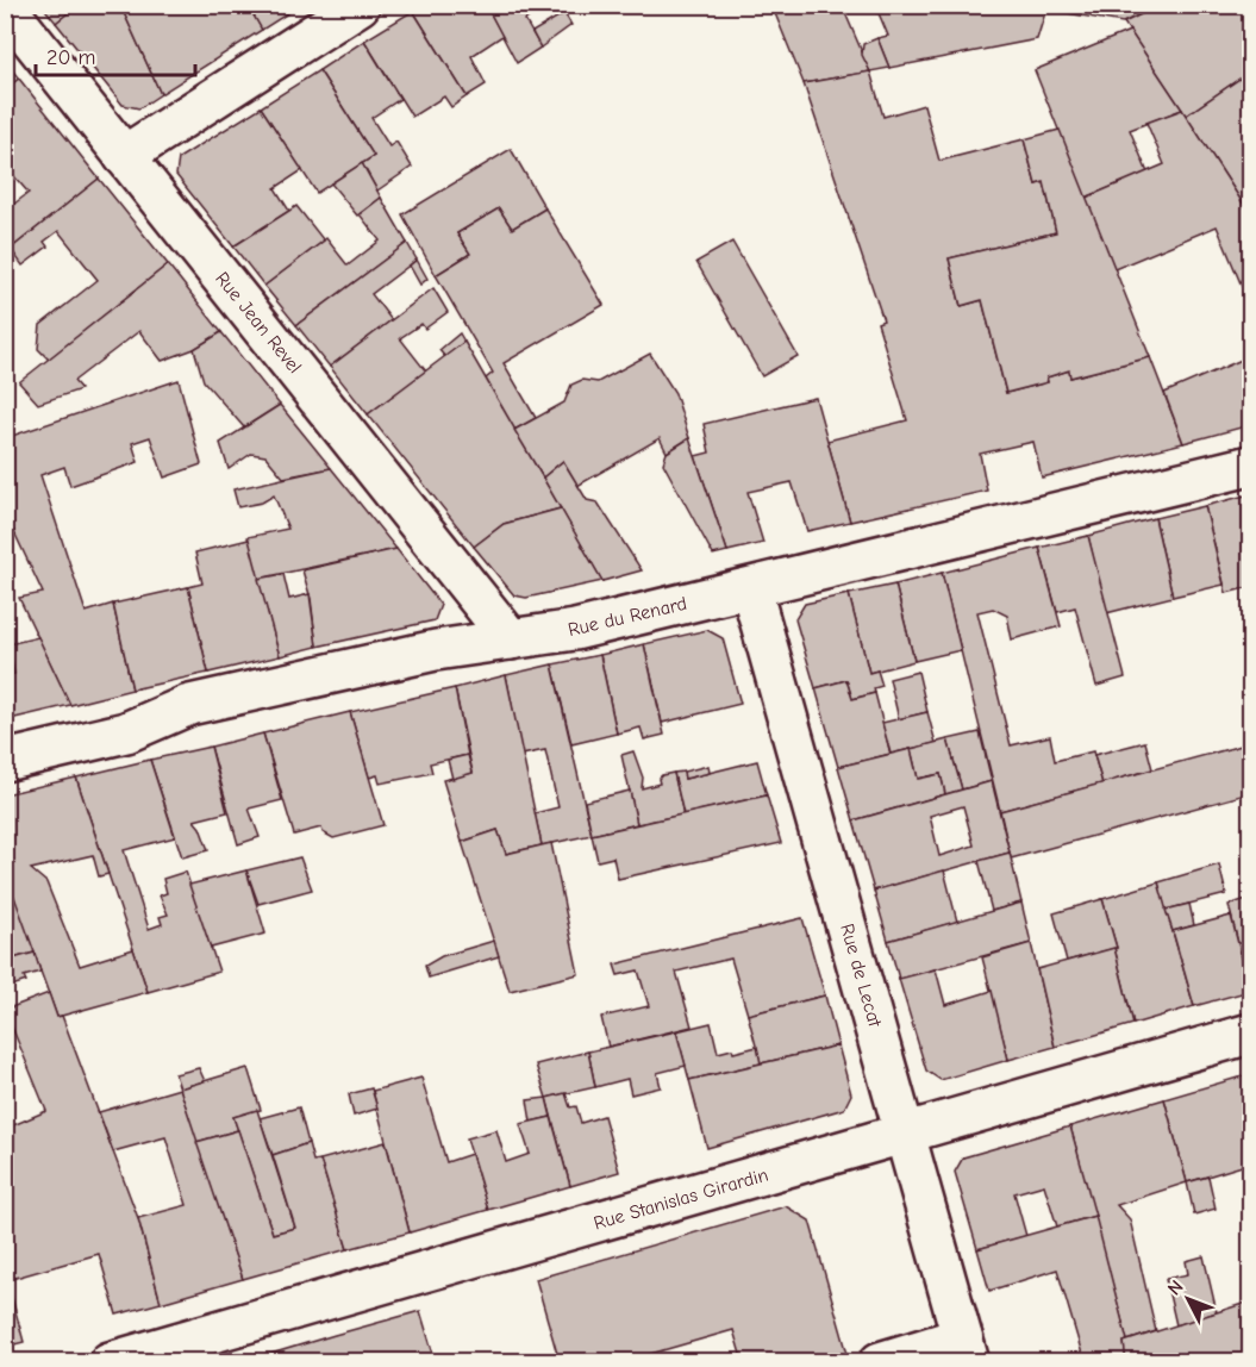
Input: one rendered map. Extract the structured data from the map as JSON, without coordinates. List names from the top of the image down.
{
  "streets": {
    "street": [
      "Rue Jean Revel",
      "Rue du Renard",
      "Rue de Lecat",
      "Rue Stanislas Girardin"
    ]
  },
  "crossings": [
    ["Rue Jean Revel", "Rue du Renard"],
    ["Rue du Renard", "Rue de Lecat"],
    ["Rue de Lecat", "Rue Stanislas Girardin"]
  ],
  "scale_bar": "20 m",
  "north": "top left"
}
